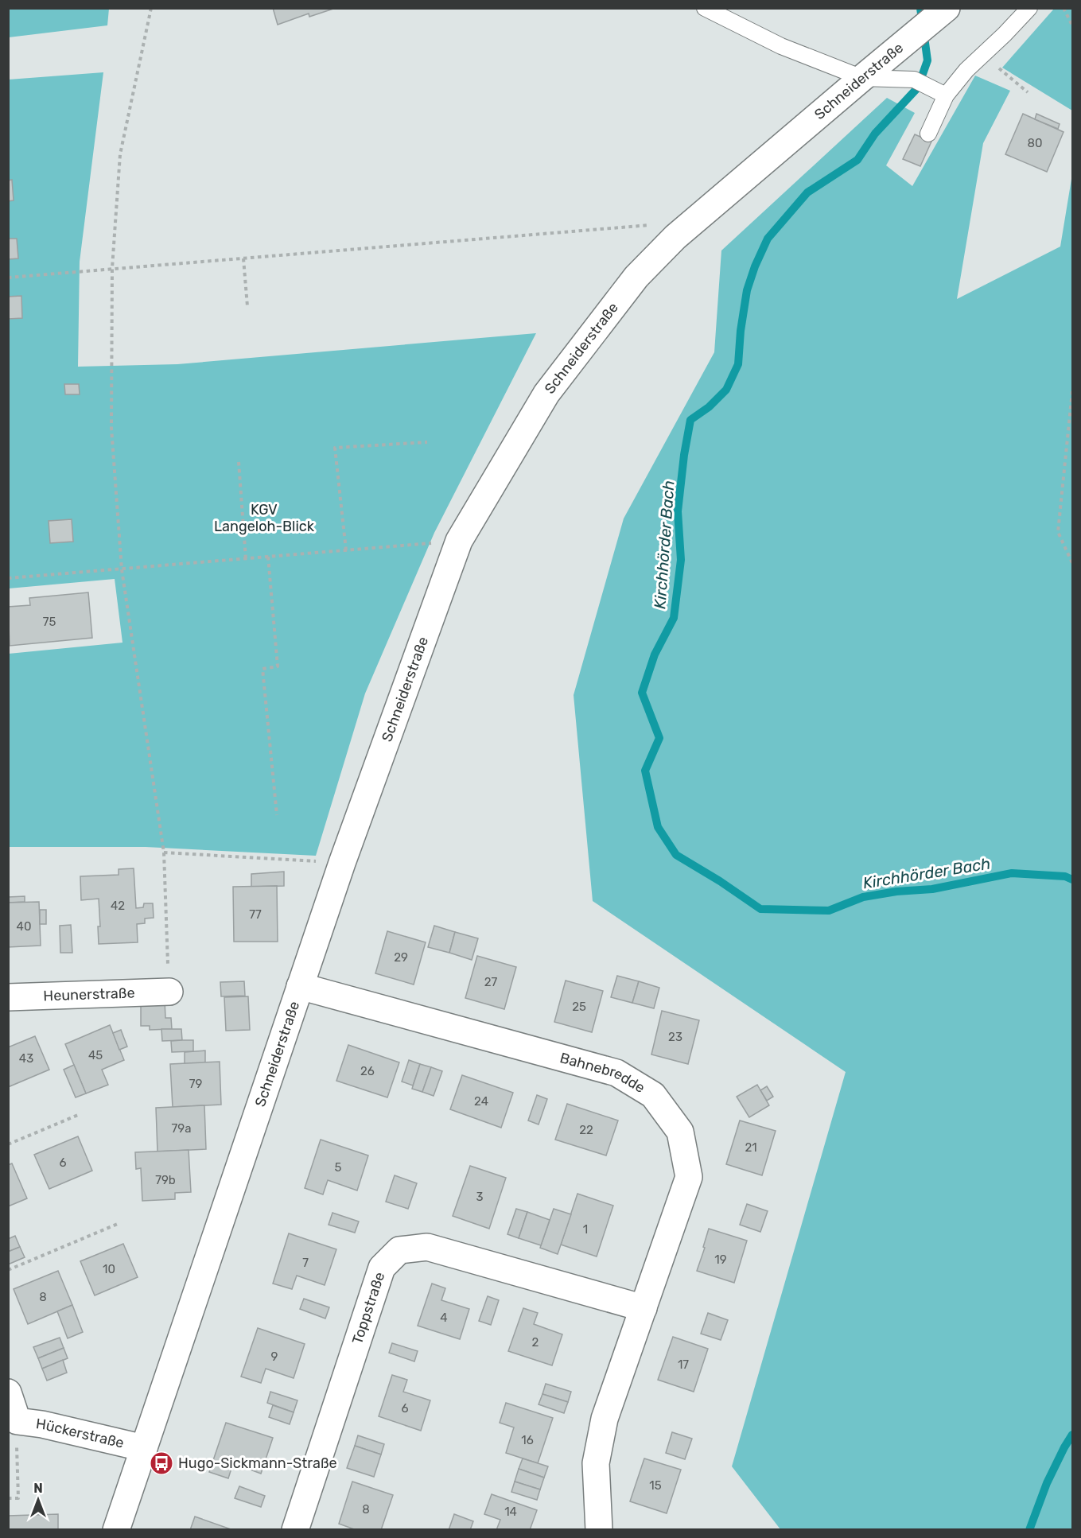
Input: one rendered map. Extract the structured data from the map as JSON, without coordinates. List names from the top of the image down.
{
  "streets": {
    "street": [
      "Schneiderstraße",
      "Heunerstraße",
      "Bahnebredde",
      "Toppstraße",
      "Hückerstraße"
    ]
  },
  "crossings": [
    ["Schneiderstraße", "Bahnebredde"],
    ["Schneiderstraße", "Hückerstraße"],
    ["Bahnebredde", "Toppstraße"]
  ],
  "water": ["Kirchhörder Bach"],
  "parks": ["KGV Langeloh-Blick"],
  "places": {
    "bus stop": ["Hugo-Sickmann-Straße"]
  },
  "house_numbers": [
    "80",
    "75",
    "42",
    "77",
    "40",
    "29",
    "27",
    "25",
    "23",
    "45",
    "43",
    "26",
    "79",
    "24",
    "79a",
    "22",
    "21",
    "6",
    "5",
    "79b",
    "3",
    "1",
    "19",
    "7",
    "10",
    "8",
    "4",
    "2",
    "9",
    "17",
    "6",
    "16",
    "15",
    "8",
    "14"
  ],
  "north": "top"
}
